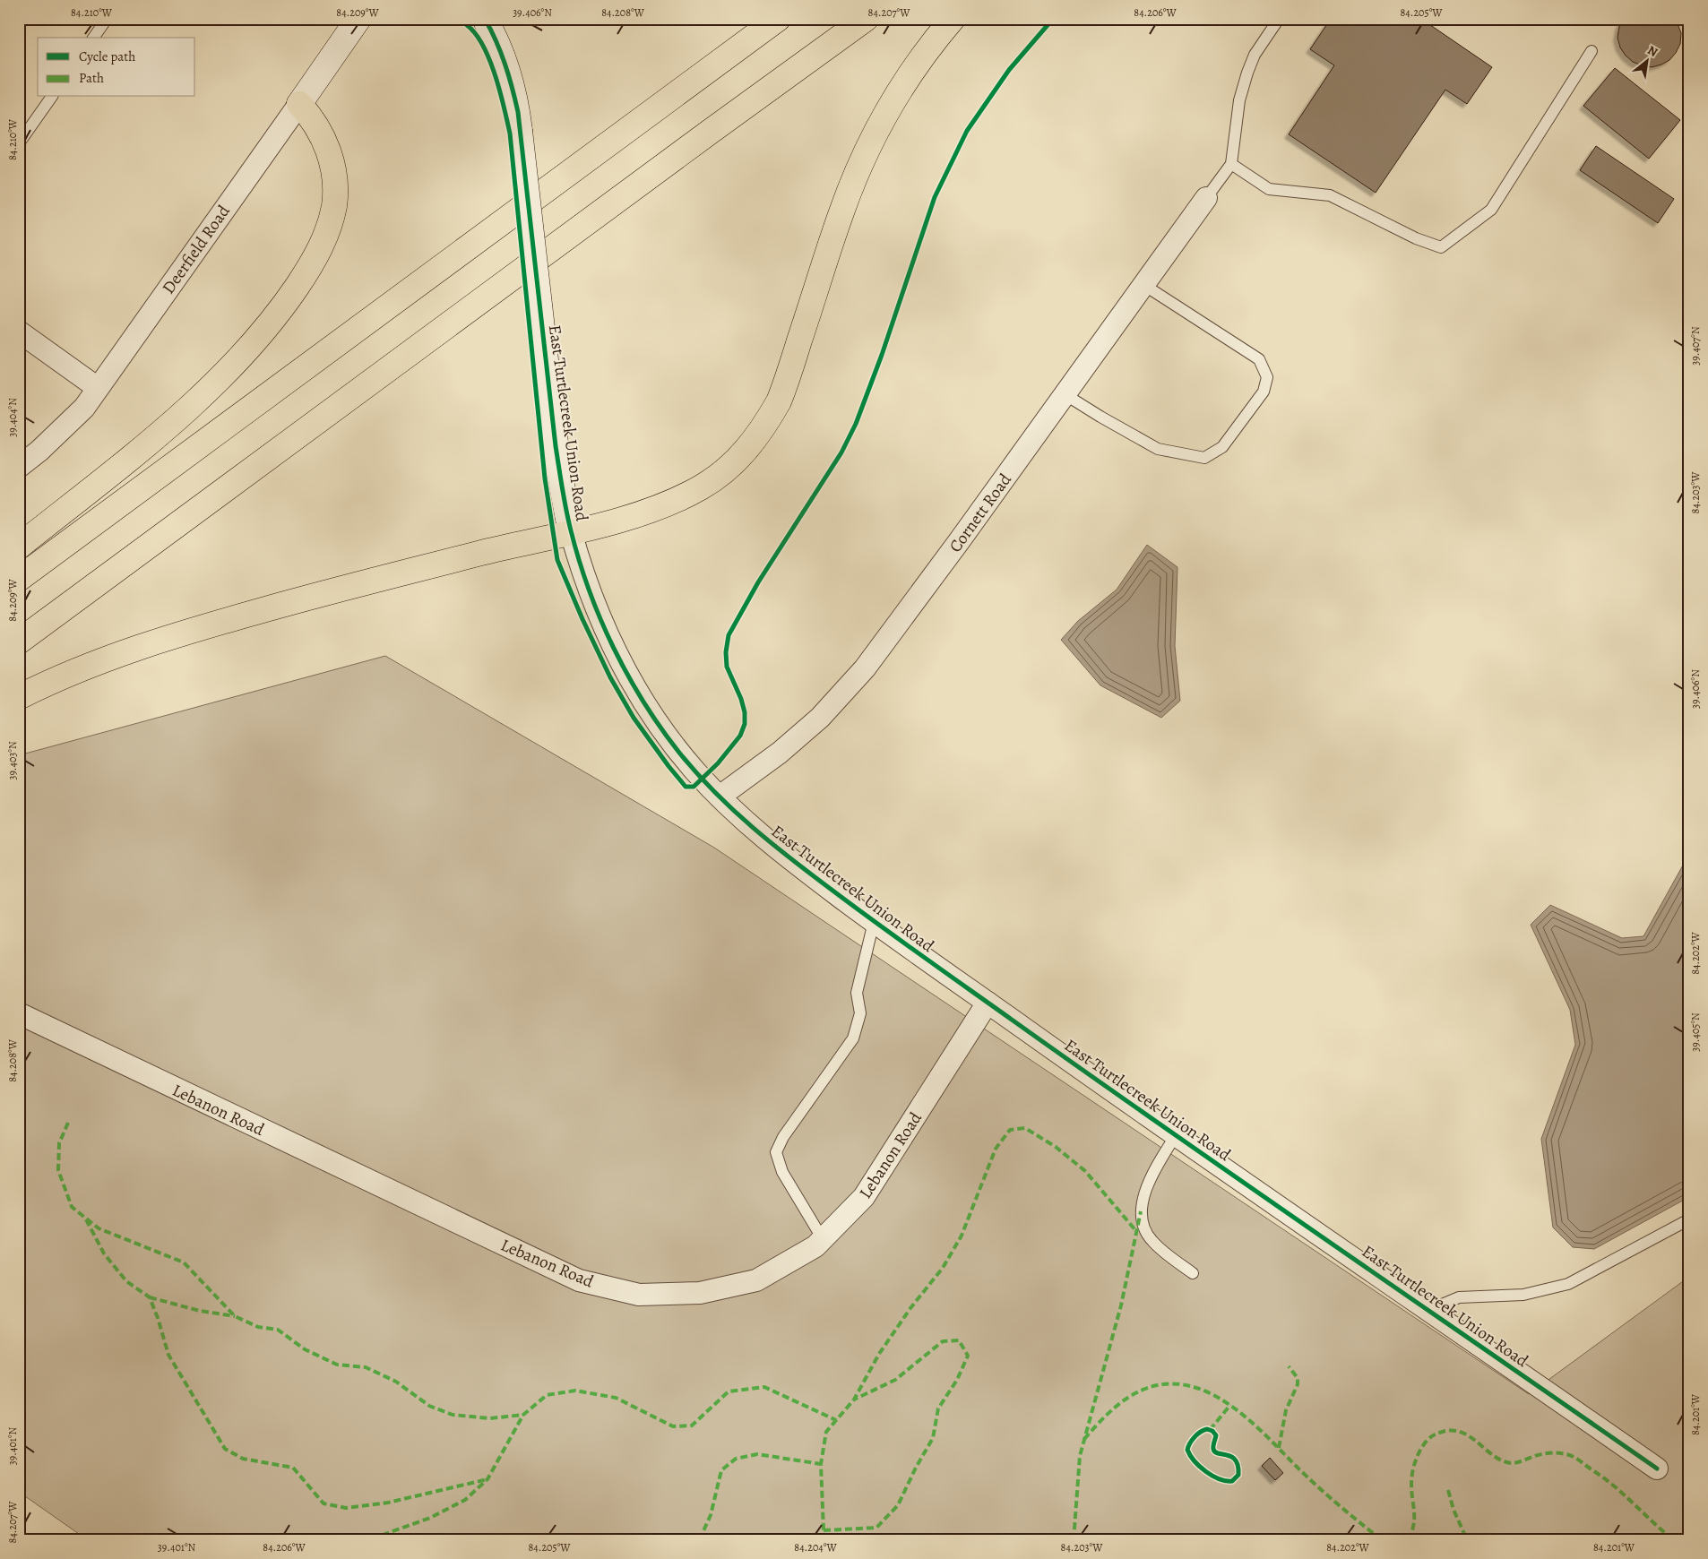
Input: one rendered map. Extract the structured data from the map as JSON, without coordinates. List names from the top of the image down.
{
  "streets": {
    "street": [
      "Deerfield Road",
      "East Turtlecreek Union Road",
      "Cornett Road",
      "Lebanon Road"
    ]
  },
  "crossings": [
    ["East Turtlecreek Union Road", "Cornett Road"],
    ["East Turtlecreek Union Road", "Lebanon Road"]
  ],
  "legend": ["Cycle path", "Path"],
  "north": "top right",
  "coordinates": [
    "84.210°W",
    "84.209°W",
    "39.406°N",
    "84.208°W",
    "84.207°W",
    "84.206°W",
    "84.205°W",
    "39.407°N",
    "39.404°N",
    "84.203°W",
    "39.403°N",
    "84.202°W",
    "39.405°N",
    "84.201°W",
    "39.401°N",
    "84.204°W"
  ]
}
